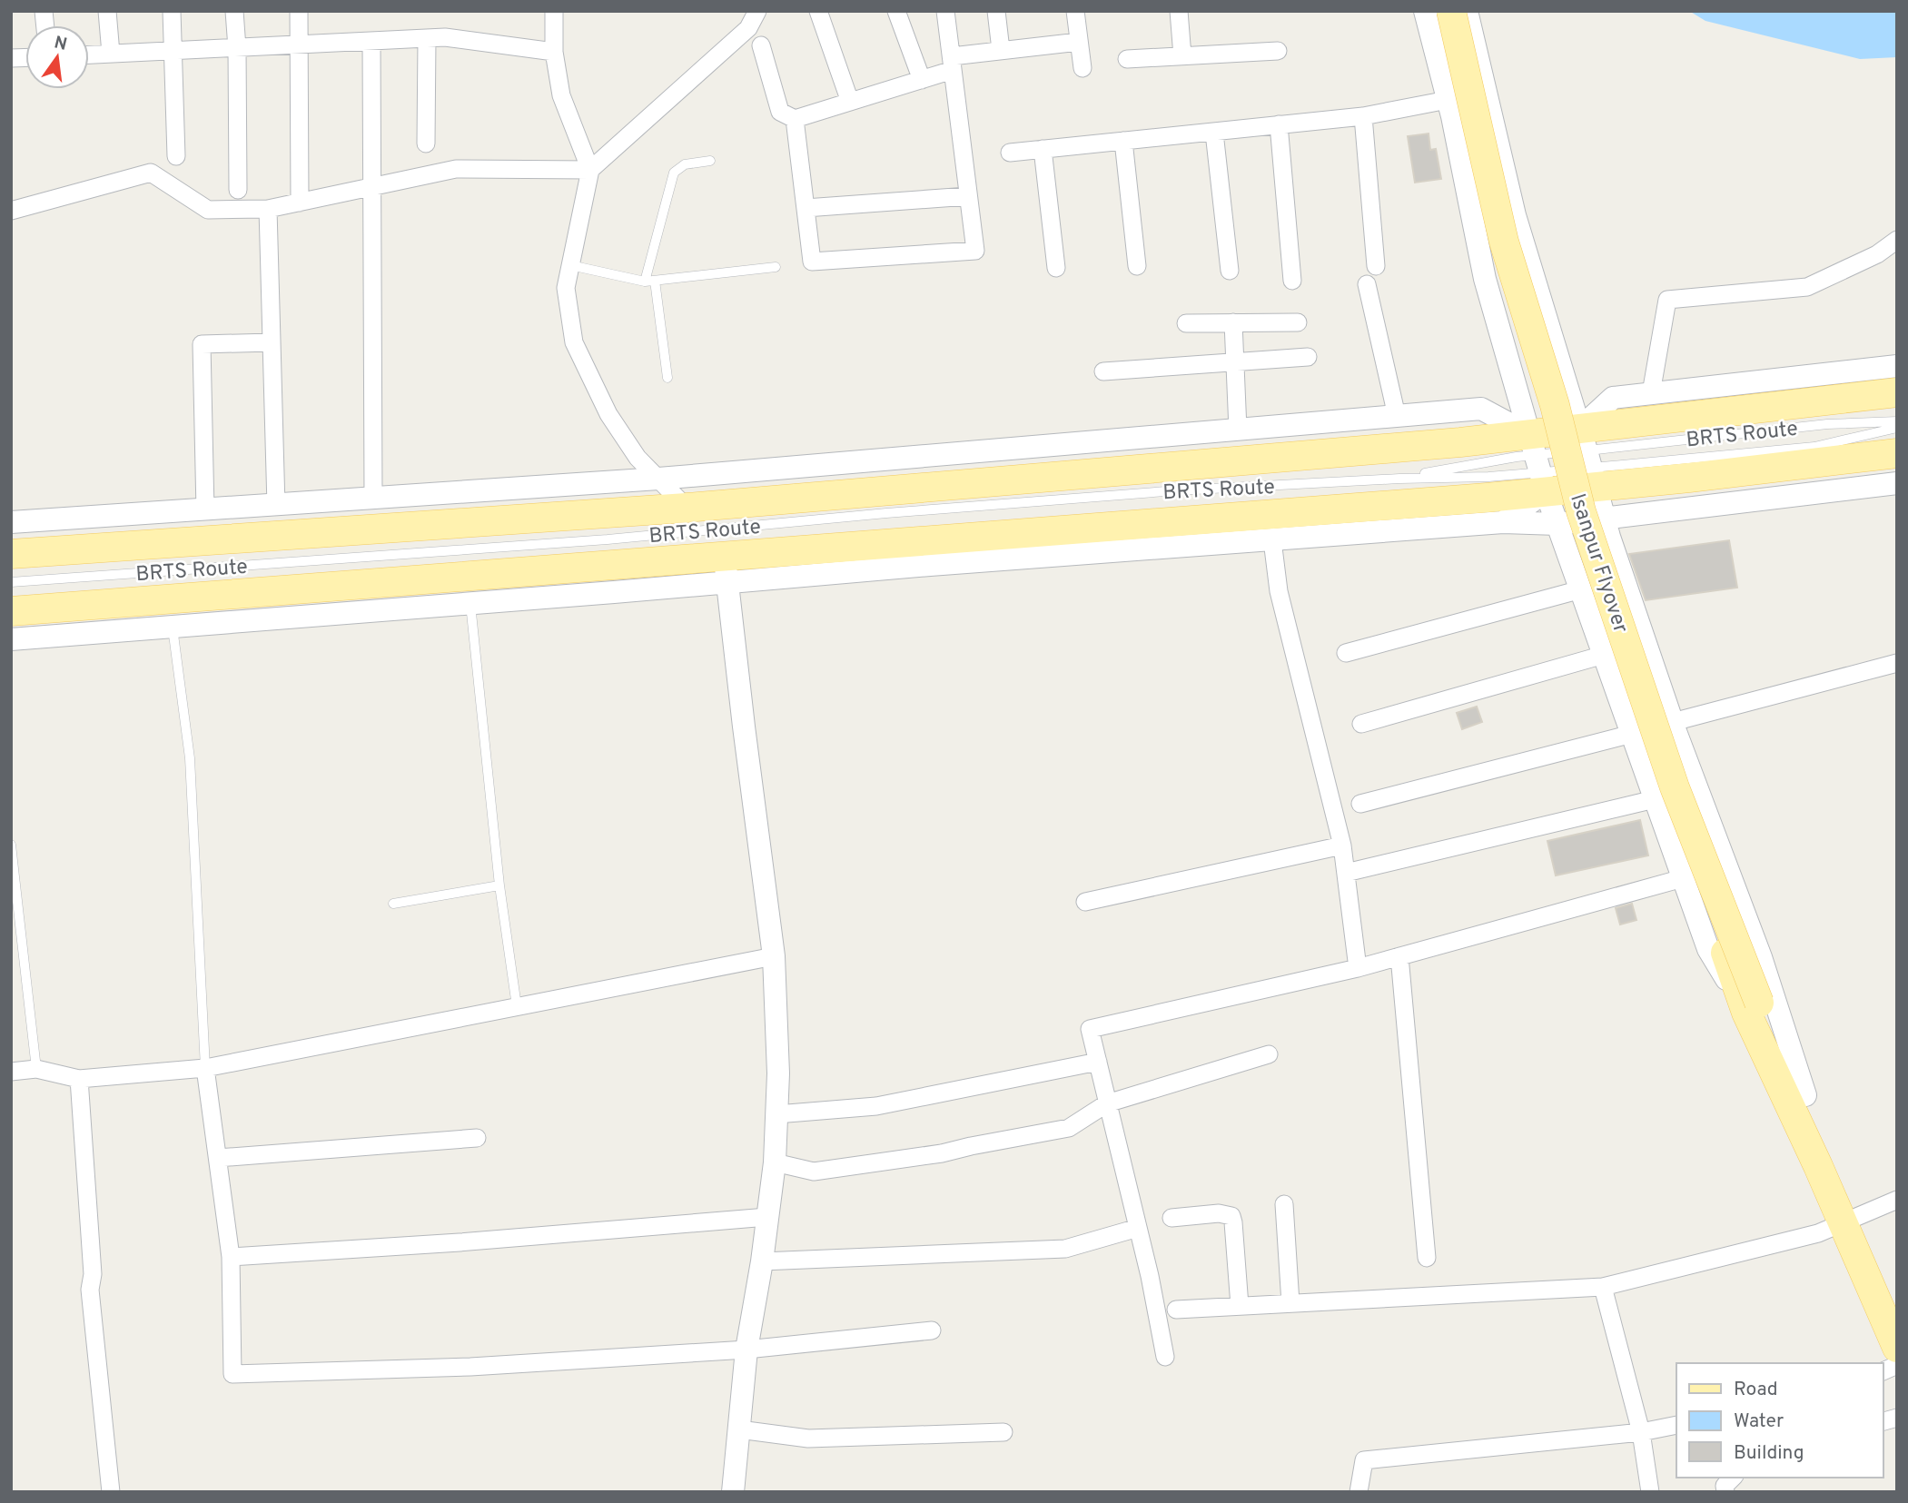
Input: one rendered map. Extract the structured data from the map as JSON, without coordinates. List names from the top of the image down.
{
  "streets": {
    "main road": ["Isanpur Flyover"],
    "lane": ["BRTS Route"]
  },
  "legend": ["Road", "Water", "Building"],
  "north": "top"
}
